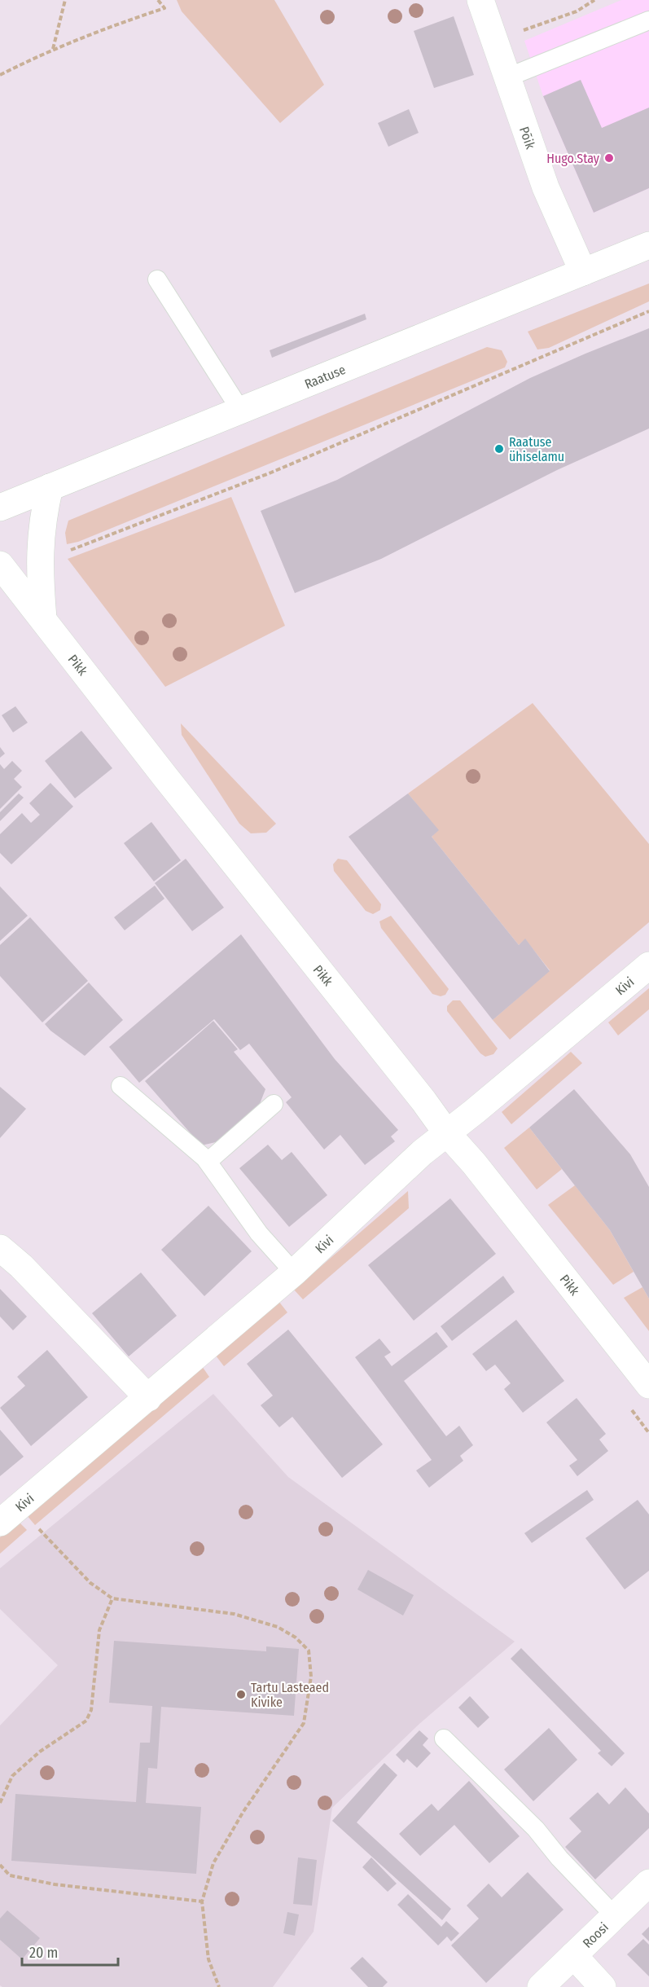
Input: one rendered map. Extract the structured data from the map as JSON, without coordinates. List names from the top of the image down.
{
  "streets": {
    "street": [
      "Põik",
      "Raatuse",
      "Pikk",
      "Kivi",
      "Roosi"
    ]
  },
  "crossings": [
    ["Põik", "Raatuse"],
    ["Pikk", "Kivi"]
  ],
  "places": ["Hugo.Stay", "Raatuse ühiselamu", "Tartu Lasteaed Kivike"],
  "scale_bar": "20 m"
}
